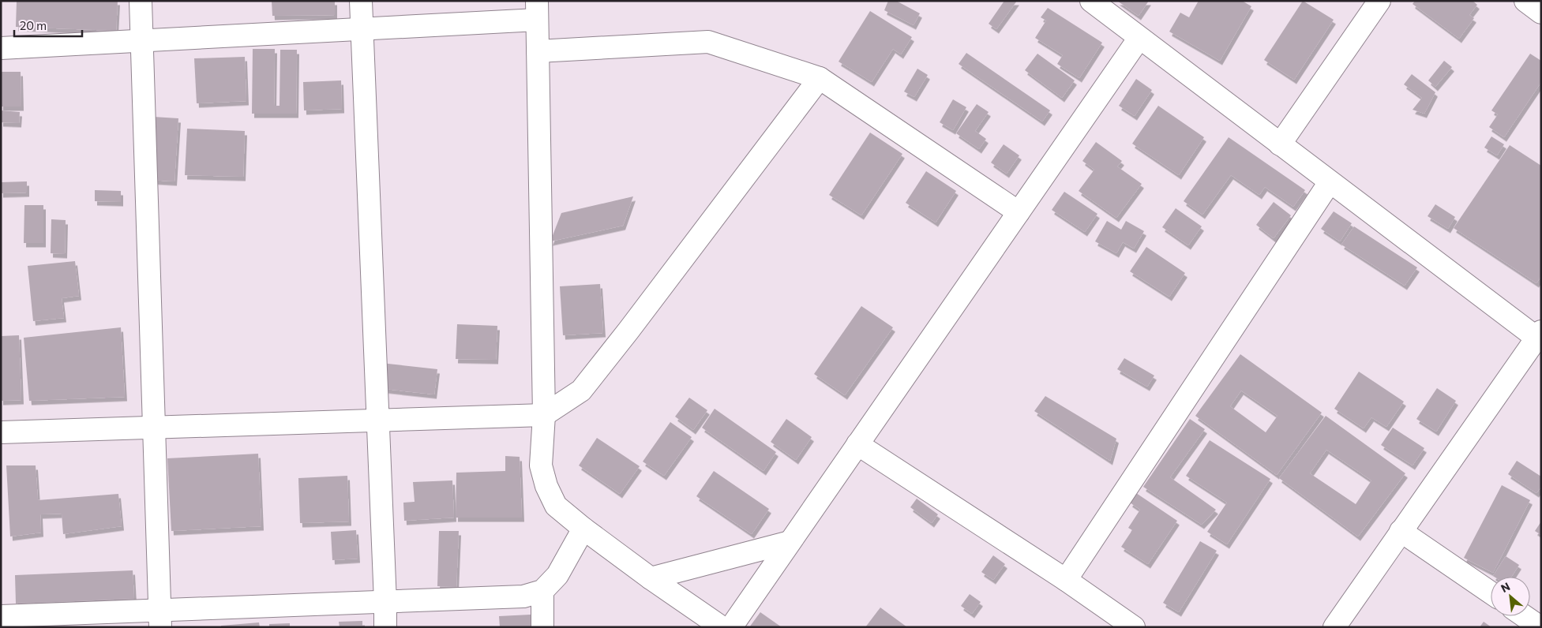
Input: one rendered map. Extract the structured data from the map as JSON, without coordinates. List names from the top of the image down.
{
  "scale_bar": "20 m",
  "north": "top left"
}
